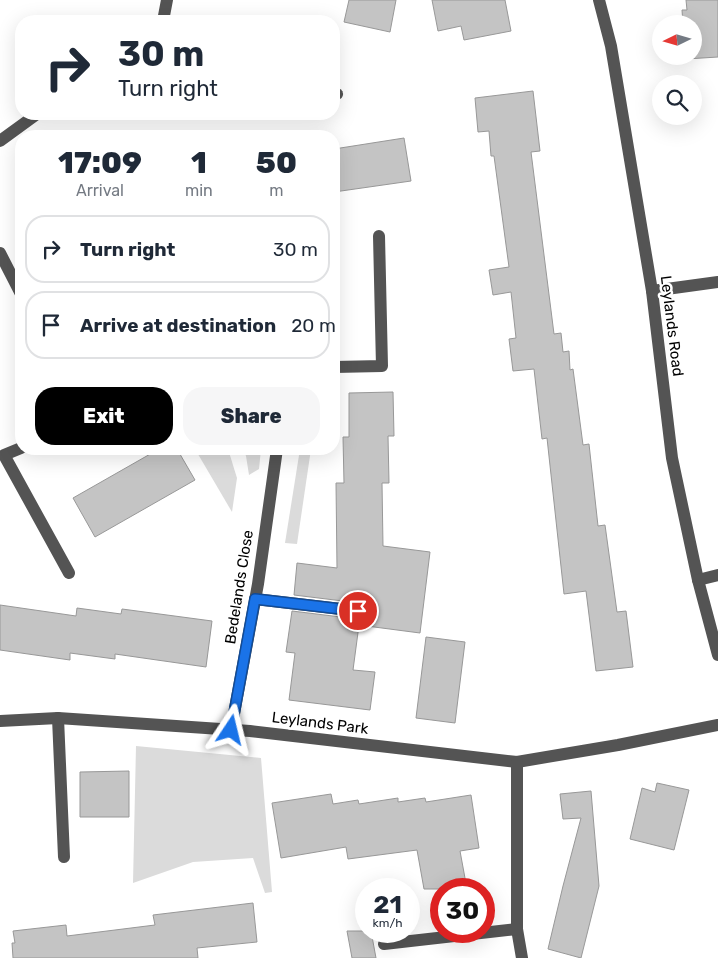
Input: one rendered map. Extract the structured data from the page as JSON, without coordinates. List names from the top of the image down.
{
  "streets": {
    "street": ["Leylands Road", "Bedelands Close", "Leylands Park"]
  },
  "crossings": [
    ["Bedelands Close", "Leylands Park"]
  ],
  "north": "left",
  "page": {
    "turn": ["30 m", "Turn right"],
    "eta": [
      "17:09",
      "Arrival",
      "1",
      "min",
      "50",
      "m"
    ],
    "list": [
      {
        "name": "Turn right",
        "value": "30 m"
      },
      {
        "name": "Arrive at destination",
        "value": "20 m"
      }
    ],
    "buttons": ["Exit", "Share"],
    "speed": "21 km/h",
    "limit": "30"
  }
}
